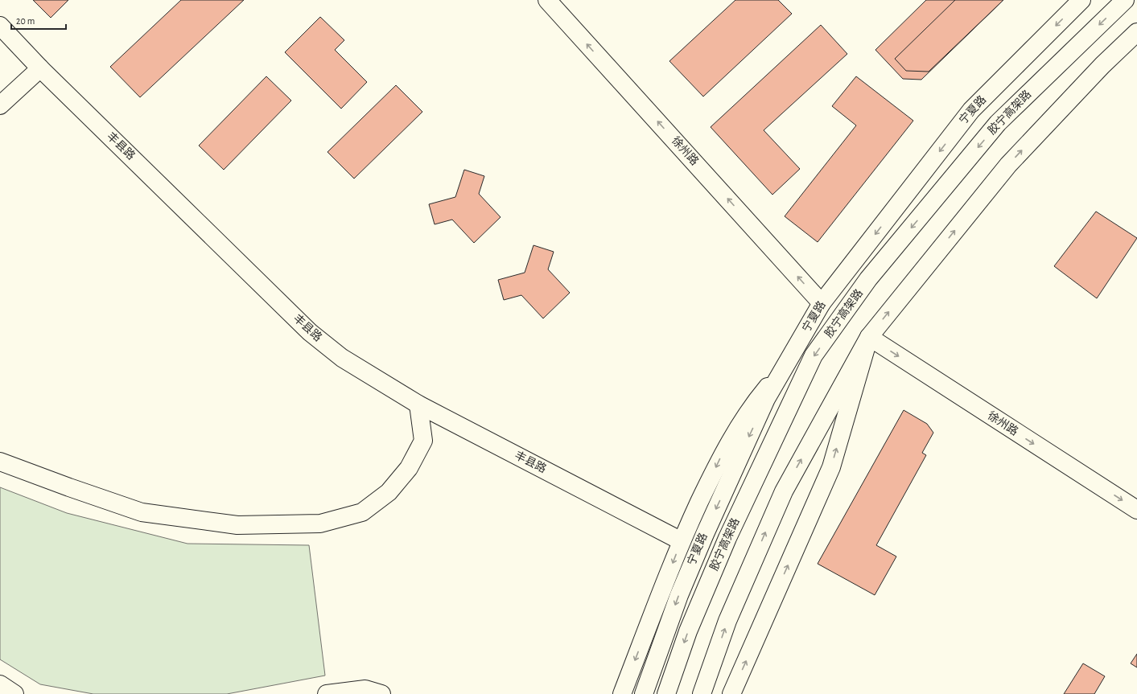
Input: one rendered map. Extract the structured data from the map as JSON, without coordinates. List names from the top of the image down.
{
  "streets": {
    "main road": [
      "宁夏路",
      "胶宁高架路",
      "丰县路",
      "徐州路"
    ]
  },
  "crossings": [
    ["宁夏路", "徐州路"]
  ],
  "scale_bar": "20 m"
}
